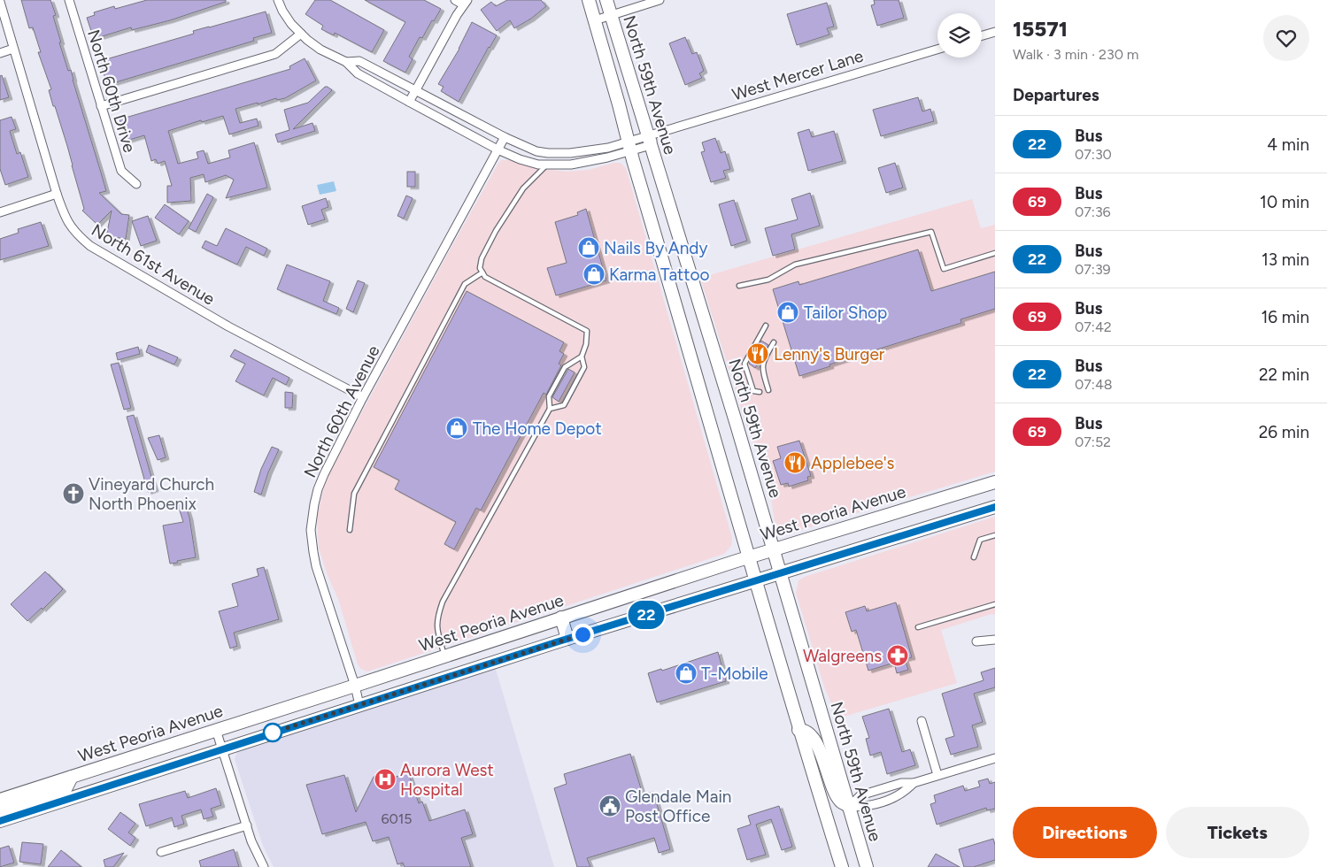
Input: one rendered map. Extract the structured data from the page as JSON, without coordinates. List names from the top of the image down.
{
  "streets": {
    "main road": ["North 59th Avenue", "West Peoria Avenue"],
    "street": [
      "West Mercer Lane",
      "North 60th Drive",
      "North 61st Avenue",
      "North 60th Avenue"
    ]
  },
  "crossings": [
    ["West Mercer Lane", "North 59th Avenue"],
    ["West Mercer Lane", "North 60th Avenue"],
    ["North 59th Avenue", "West Peoria Avenue"],
    ["North 61st Avenue", "North 60th Avenue"],
    ["North 60th Avenue", "West Peoria Avenue"]
  ],
  "places": {
    "shop": [
      "Nails By Andy",
      "Karma Tattoo",
      "Tailor Shop",
      "The Home Depot",
      "T-Mobile"
    ],
    "restaurant": ["Lenny's Burger", "Applebee's"],
    "church": ["Vineyard Church North Phoenix"],
    "pharmacy": ["Walgreens"],
    "hospital": ["Aurora West Hospital"],
    "public building": ["Glendale Main Post Office"]
  },
  "lines": ["bus line 22"],
  "house_numbers": ["6015"],
  "page": {
    "on_map": "22",
    "heading": [
      ["15571", "Walk · 3 min · 230 m"],
      "Departures"
    ],
    "list": [
      {
        "mark": "22",
        "name": "Bus",
        "note": "07:30",
        "value": "4 min"
      },
      {
        "mark": "69",
        "name": "Bus",
        "note": "07:36",
        "value": "10 min"
      },
      {
        "mark": "22",
        "name": "Bus",
        "note": "07:39",
        "value": "13 min"
      },
      {
        "mark": "69",
        "name": "Bus",
        "note": "07:42",
        "value": "16 min"
      },
      {
        "mark": "22",
        "name": "Bus",
        "note": "07:48",
        "value": "22 min"
      },
      {
        "mark": "69",
        "name": "Bus",
        "note": "07:52",
        "value": "26 min"
      }
    ],
    "buttons": ["Directions", "Tickets"]
  }
}
